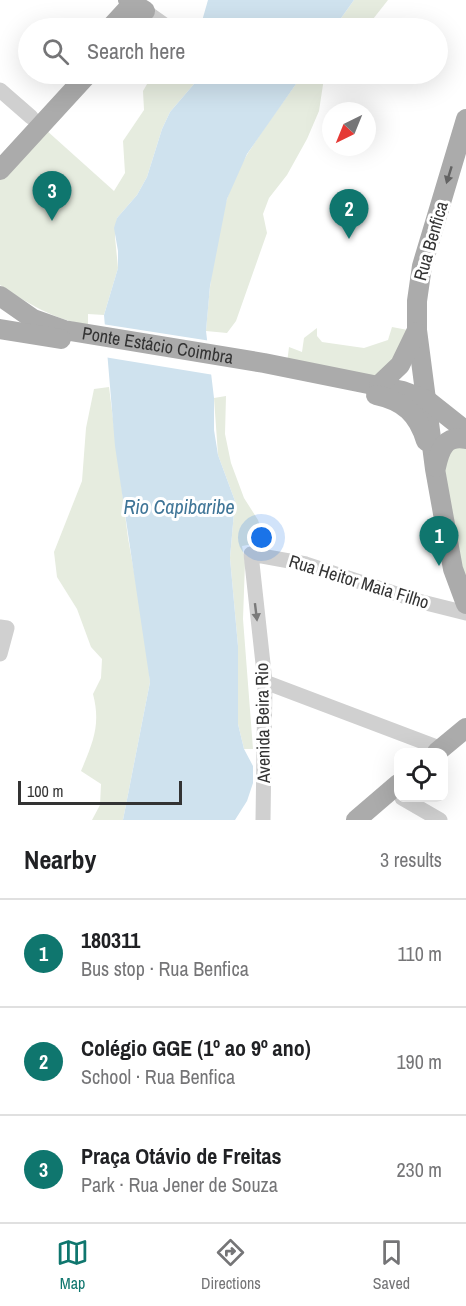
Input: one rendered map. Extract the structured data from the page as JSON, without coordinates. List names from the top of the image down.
{
  "streets": {
    "main road": ["Rua Benfica", "Ponte Estácio Coimbra"],
    "street": ["Rua Heitor Maia Filho", "Avenida Beira Rio"]
  },
  "crossings": [
    ["Rua Heitor Maia Filho", "Avenida Beira Rio"]
  ],
  "one_way": ["Rua Benfica", "Avenida Beira Rio"],
  "water": ["Rio Capibaribe"],
  "scale_bar": "100 m",
  "north": "bottom left",
  "page": {
    "search": "Search here",
    "pins": ["3", "2", "1"],
    "scale": "100 m",
    "heading": ["Nearby", "3 results"],
    "list": [
      {
        "mark": "1",
        "name": "180311",
        "note": "Bus stop · Rua Benfica",
        "value": "110 m"
      },
      {
        "mark": "2",
        "name": "Colégio GGE (1º ao 9º ano)",
        "note": "School · Rua Benfica",
        "value": "190 m"
      },
      {
        "mark": "3",
        "name": "Praça Otávio de Freitas",
        "note": "Park · Rua Jener de Souza",
        "value": "230 m"
      }
    ],
    "nav": ["Map", "Directions", "Saved"]
  }
}
